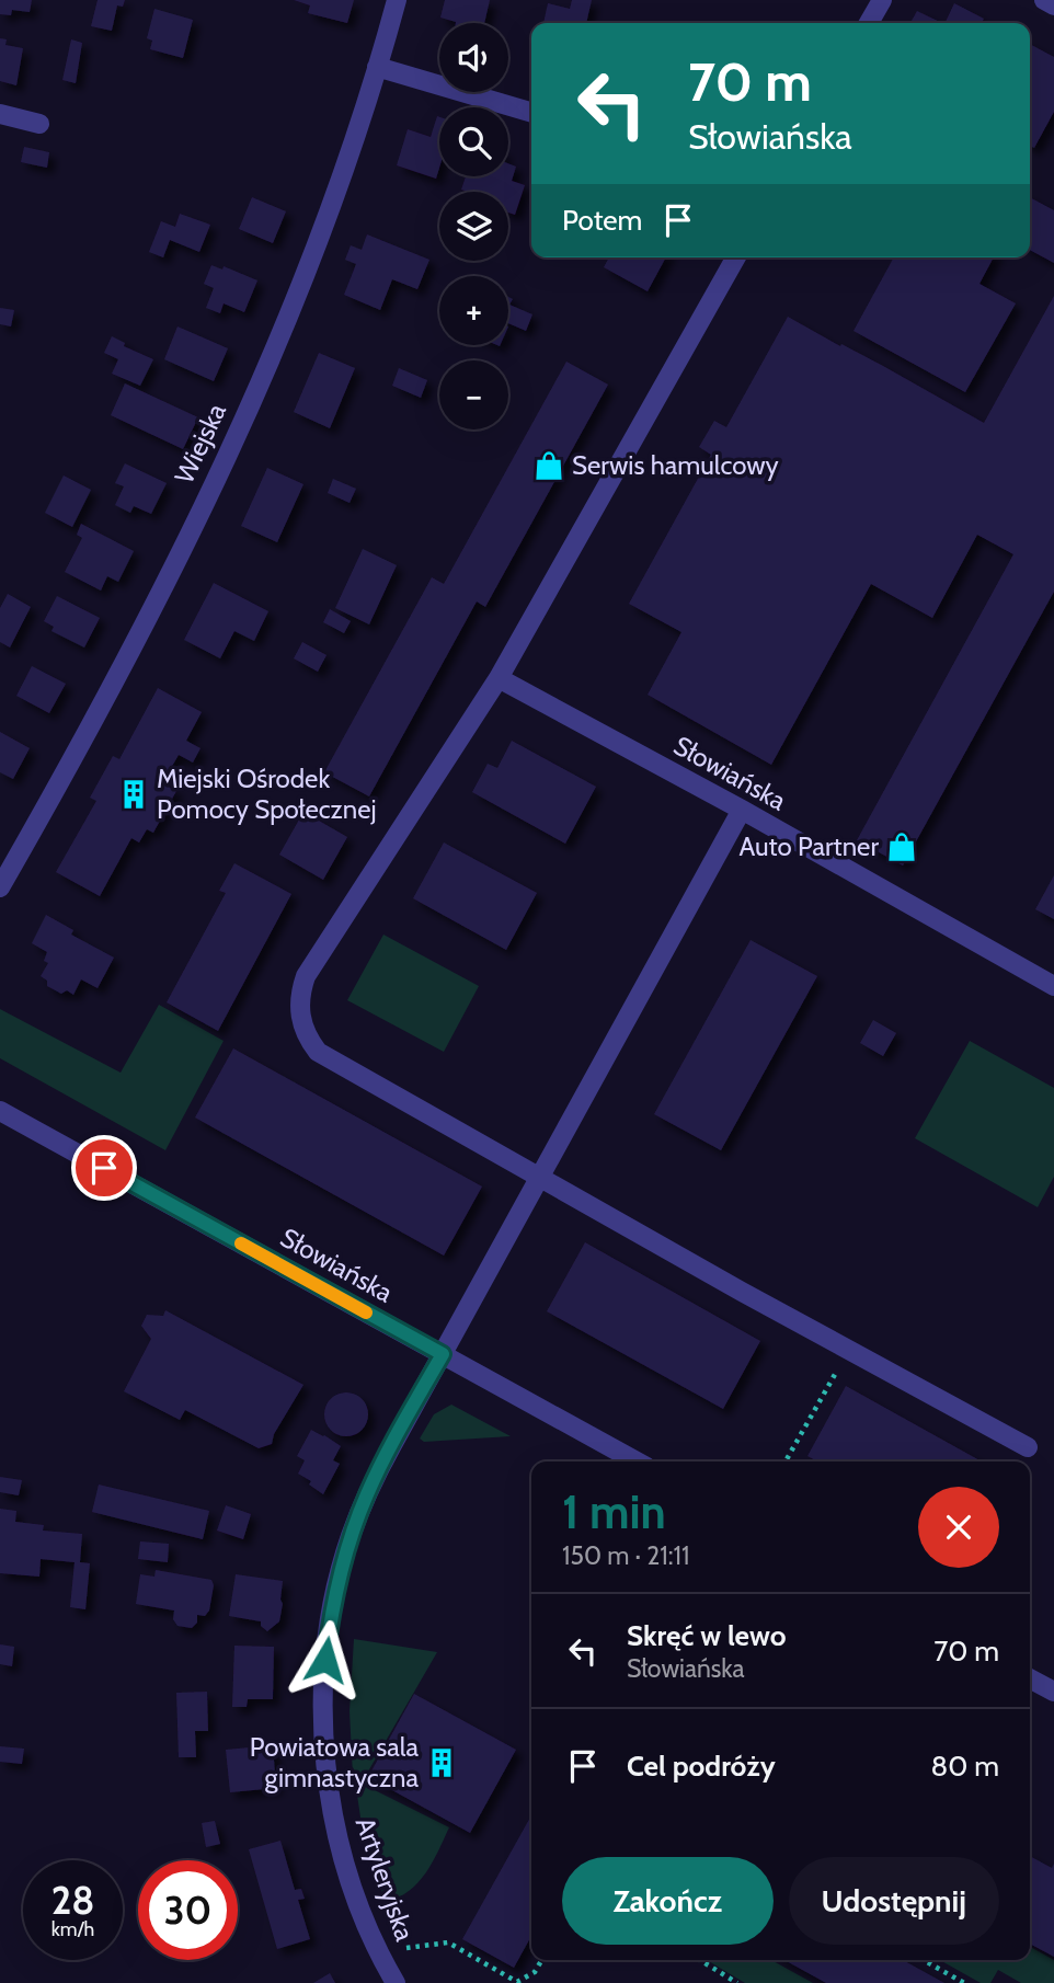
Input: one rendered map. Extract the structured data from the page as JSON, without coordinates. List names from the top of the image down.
{
  "streets": {
    "street": ["Wiejska", "Słowiańska", "Artyleryjska"]
  },
  "crossings": [
    ["Słowiańska", "Artyleryjska"]
  ],
  "places": {
    "shop": ["Serwis hamulcowy", "Auto Partner"],
    "building": ["Miejski Ośrodek Pomocy Społecznej", "Powiatowa sala gimnastyczna"]
  },
  "page": {
    "map_buttons": ["+", "−"],
    "turn": ["70 m", "Słowiańska"],
    "then": "Potem",
    "heading": ["1 min", "150 m · 21:11"],
    "list": [
      {
        "name": "Skręć w lewo",
        "note": "Słowiańska",
        "value": "70 m"
      },
      {
        "name": "Cel podróży",
        "value": "80 m"
      }
    ],
    "buttons": ["Zakończ", "Udostępnij"],
    "speed": "28 km/h",
    "limit": "30"
  }
}
